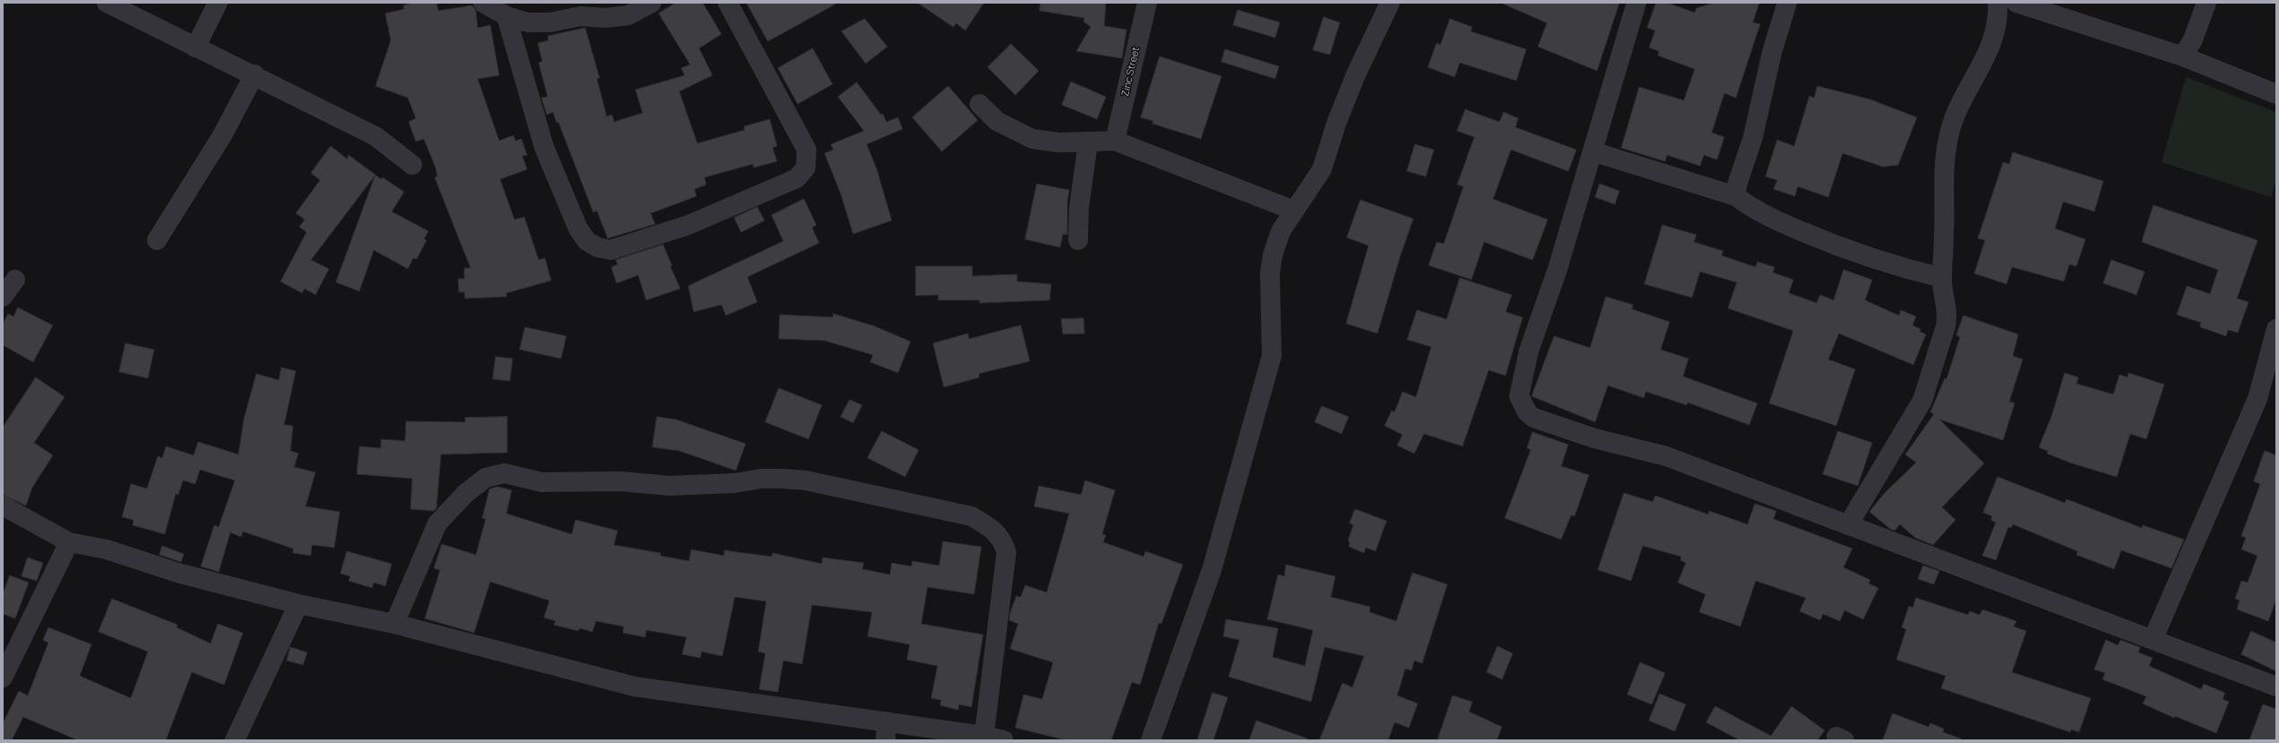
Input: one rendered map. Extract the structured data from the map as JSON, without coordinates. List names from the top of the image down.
{
  "streets": {
    "street": ["Zinc Street"]
  }
}
